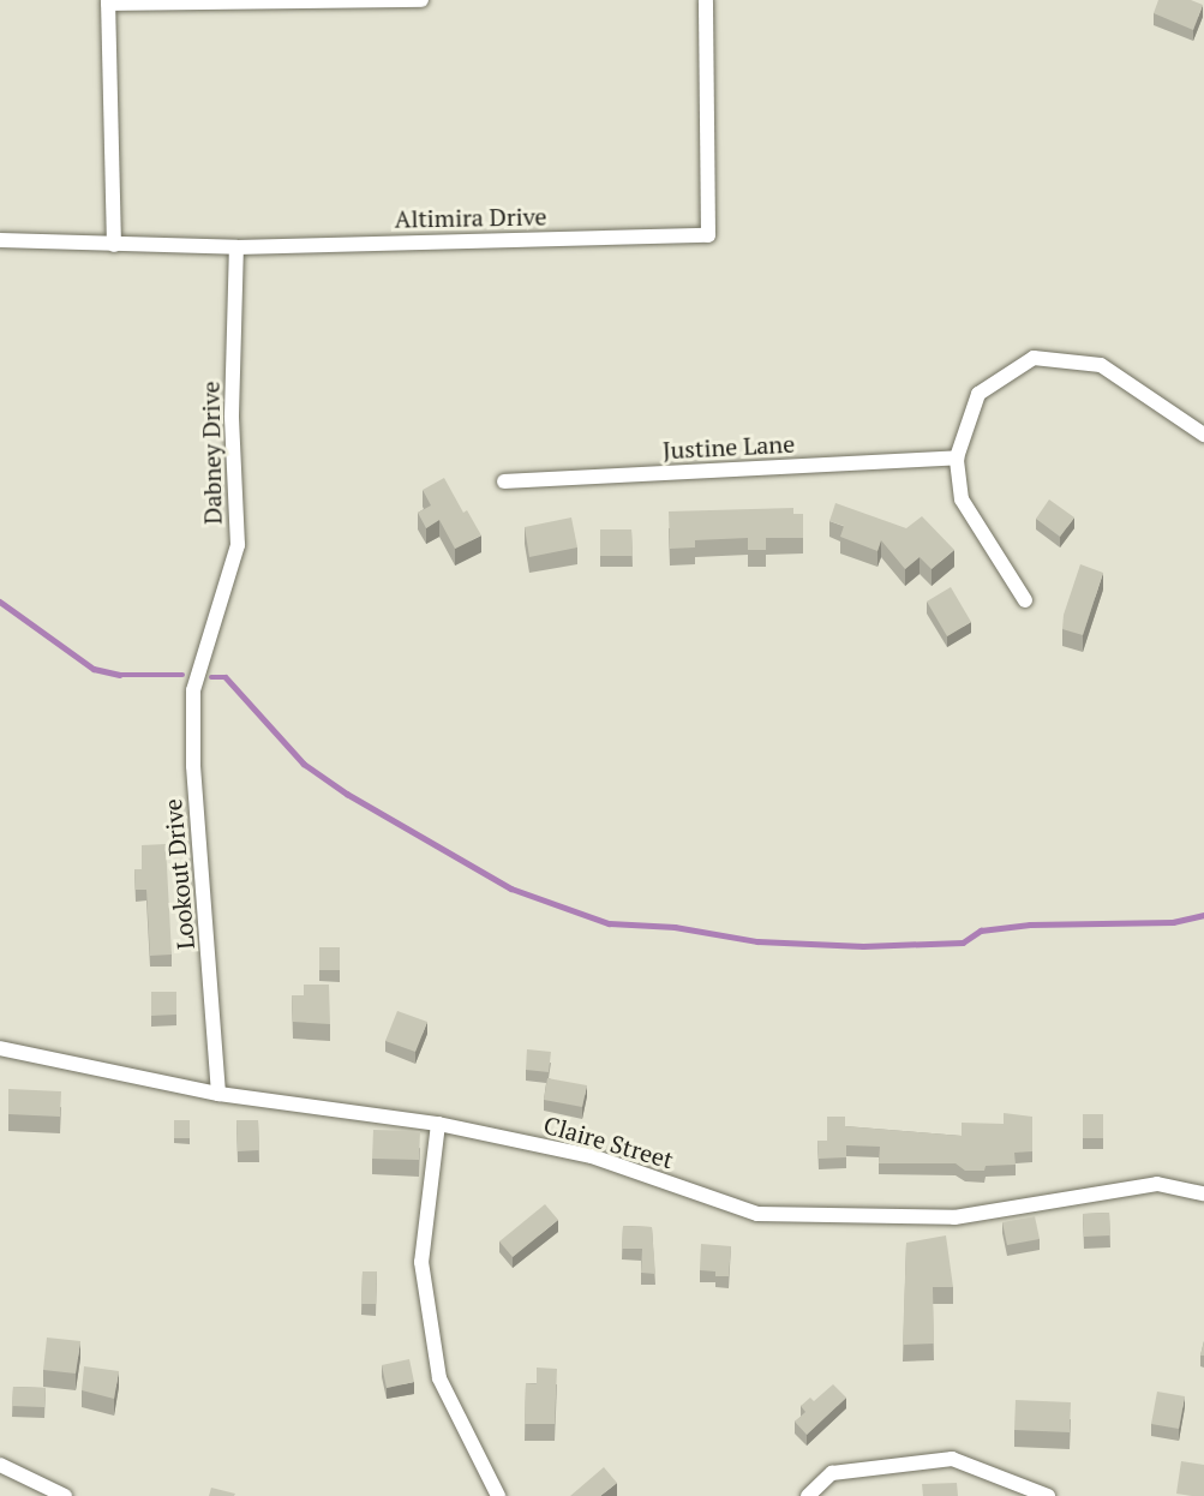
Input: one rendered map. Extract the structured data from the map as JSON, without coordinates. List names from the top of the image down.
{
  "streets": {
    "street": [
      "Altimira Drive",
      "Justine Lane",
      "Dabney Drive",
      "Lookout Drive",
      "Claire Street"
    ]
  },
  "crossings": [
    ["Altimira Drive", "Dabney Drive"],
    ["Dabney Drive", "Lookout Drive"],
    ["Lookout Drive", "Claire Street"]
  ]
}
